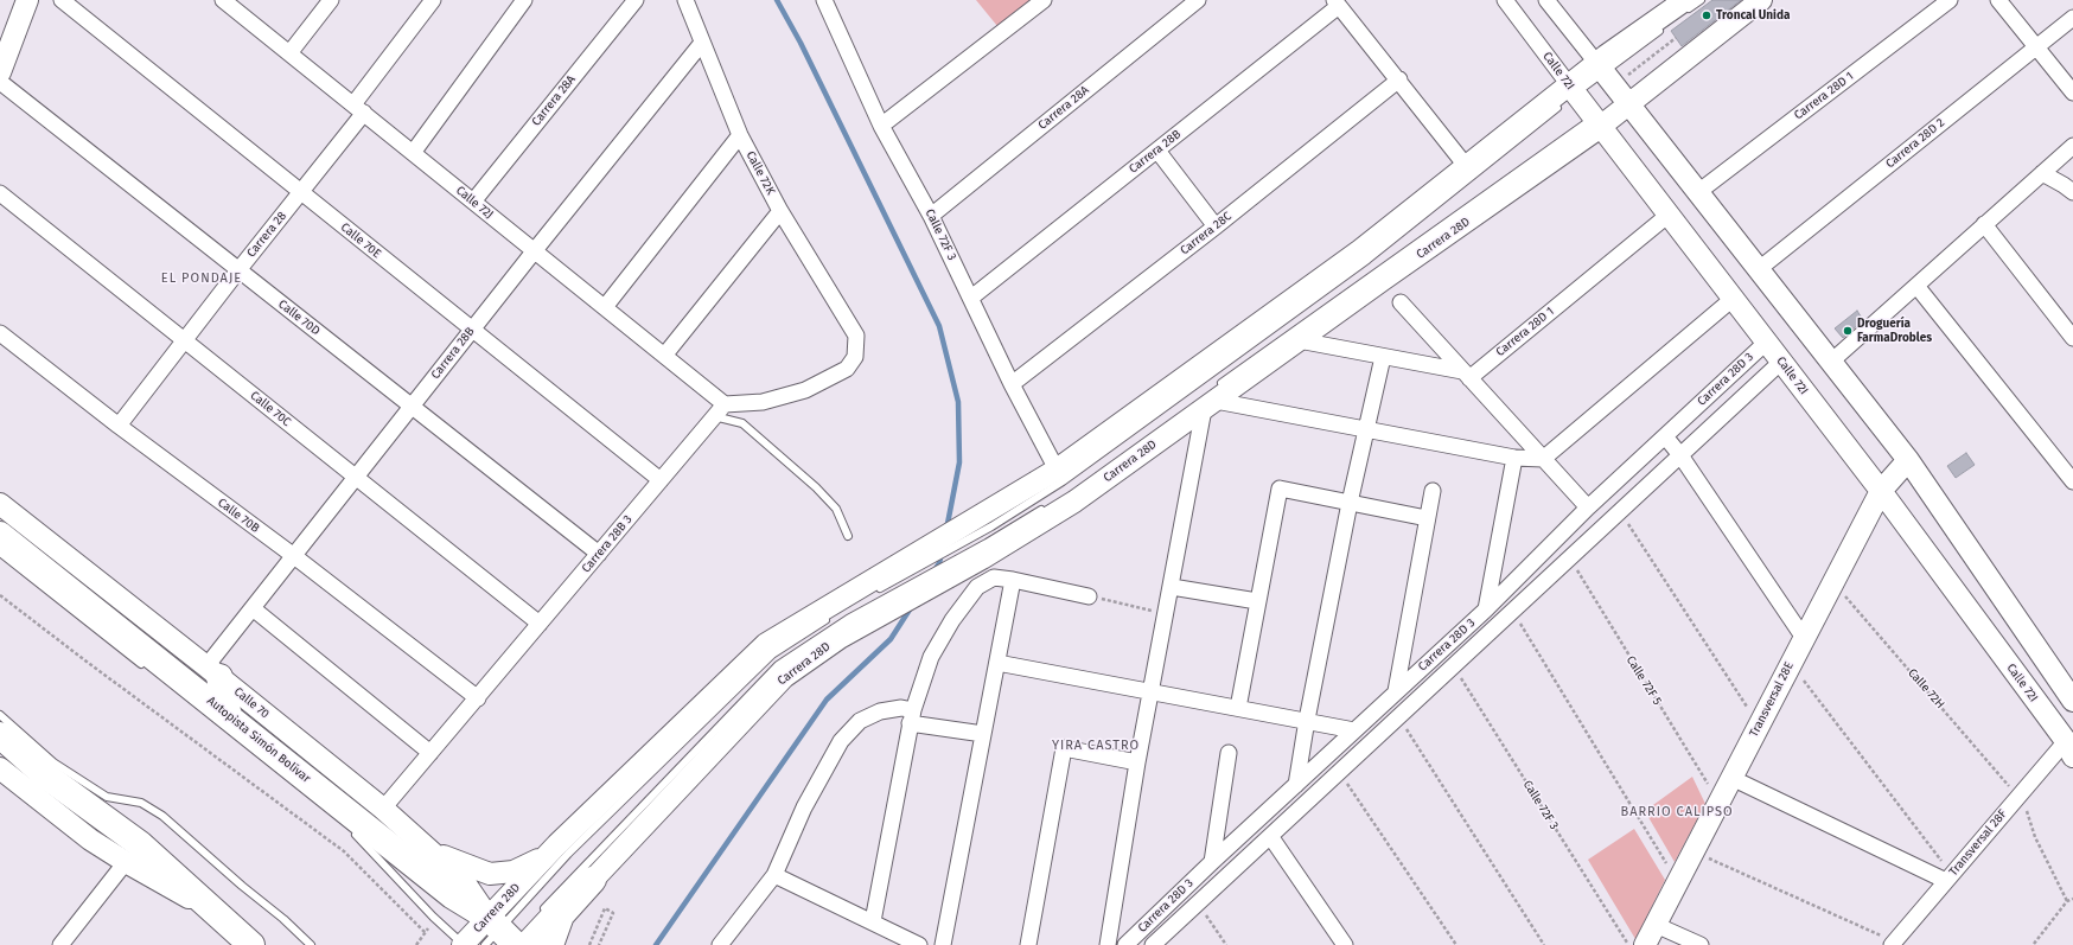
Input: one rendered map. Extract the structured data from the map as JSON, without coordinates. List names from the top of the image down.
{
  "streets": {
    "highway": ["Autopista Simón Bolívar"],
    "street": [
      "Calle 72I",
      "Carrera 28D 1",
      "Carrera 28A",
      "Carrera 28D 2",
      "Carrera 28B",
      "Calle 72K",
      "Calle 72J",
      "Carrera 28C",
      "Carrera 28",
      "Calle 72F 3",
      "Carrera 28D",
      "Calle 70E",
      "Calle 70D",
      "Carrera 28D 3",
      "Calle 70C",
      "Calle 70B",
      "Carrera 28B 3",
      "Transversal 28E",
      "Calle 70",
      "Transversal 28F"
    ],
    "path": ["Calle 72F 5", "Calle 72H"]
  },
  "crossings": [
    ["Calle 72I", "Carrera 28D 1"],
    ["Calle 72I", "Carrera 28D"],
    ["Calle 72I", "Carrera 28D 3"],
    ["Calle 72I", "Transversal 28E"],
    ["Calle 72I", "Transversal 28F"],
    ["Carrera 28A", "Calle 72J"],
    ["Carrera 28A", "Calle 72F 3"],
    ["Carrera 28B", "Calle 72K"],
    ["Carrera 28B", "Calle 72J"],
    ["Carrera 28B", "Calle 72F 3"],
    ["Carrera 28B", "Calle 70E"],
    ["Carrera 28B", "Calle 70D"],
    ["Carrera 28B", "Calle 70C"],
    ["Carrera 28B", "Calle 70B"],
    ["Carrera 28B", "Calle 70"],
    ["Calle 72K", "Calle 72J"],
    ["Calle 72K", "Carrera 28B 3"],
    ["Calle 72J", "Carrera 28"],
    ["Calle 72J", "Carrera 28B 3"],
    ["Carrera 28C", "Calle 72F 3"],
    ["Carrera 28", "Calle 70E"],
    ["Carrera 28", "Calle 70D"],
    ["Carrera 28", "Calle 70C"],
    ["Carrera 28", "Calle 70B"],
    ["Calle 72F 3", "Carrera 28D"],
    ["Calle 72F 3", "Carrera 28D 3"],
    ["Carrera 28D", "Calle 70"],
    ["Carrera 28D", "Autopista Simón Bolívar"],
    ["Calle 70E", "Carrera 28B 3"],
    ["Calle 70D", "Carrera 28B 3"],
    ["Carrera 28D 3", "Calle 72F 5"],
    ["Calle 70C", "Carrera 28B 3"],
    ["Calle 70B", "Carrera 28B 3"],
    ["Carrera 28B 3", "Calle 70"],
    ["Calle 72F 5", "Transversal 28E"],
    ["Calle 72H", "Transversal 28E"],
    ["Calle 72H", "Transversal 28F"],
    ["Calle 70", "Autopista Simón Bolívar"]
  ],
  "districts": ["EL PONDAJE", "YIRA CASTRO", "BARRIO CALIPSO"],
  "places": ["Troncal Unida", "Droguería FarmaDrobles"]
}
